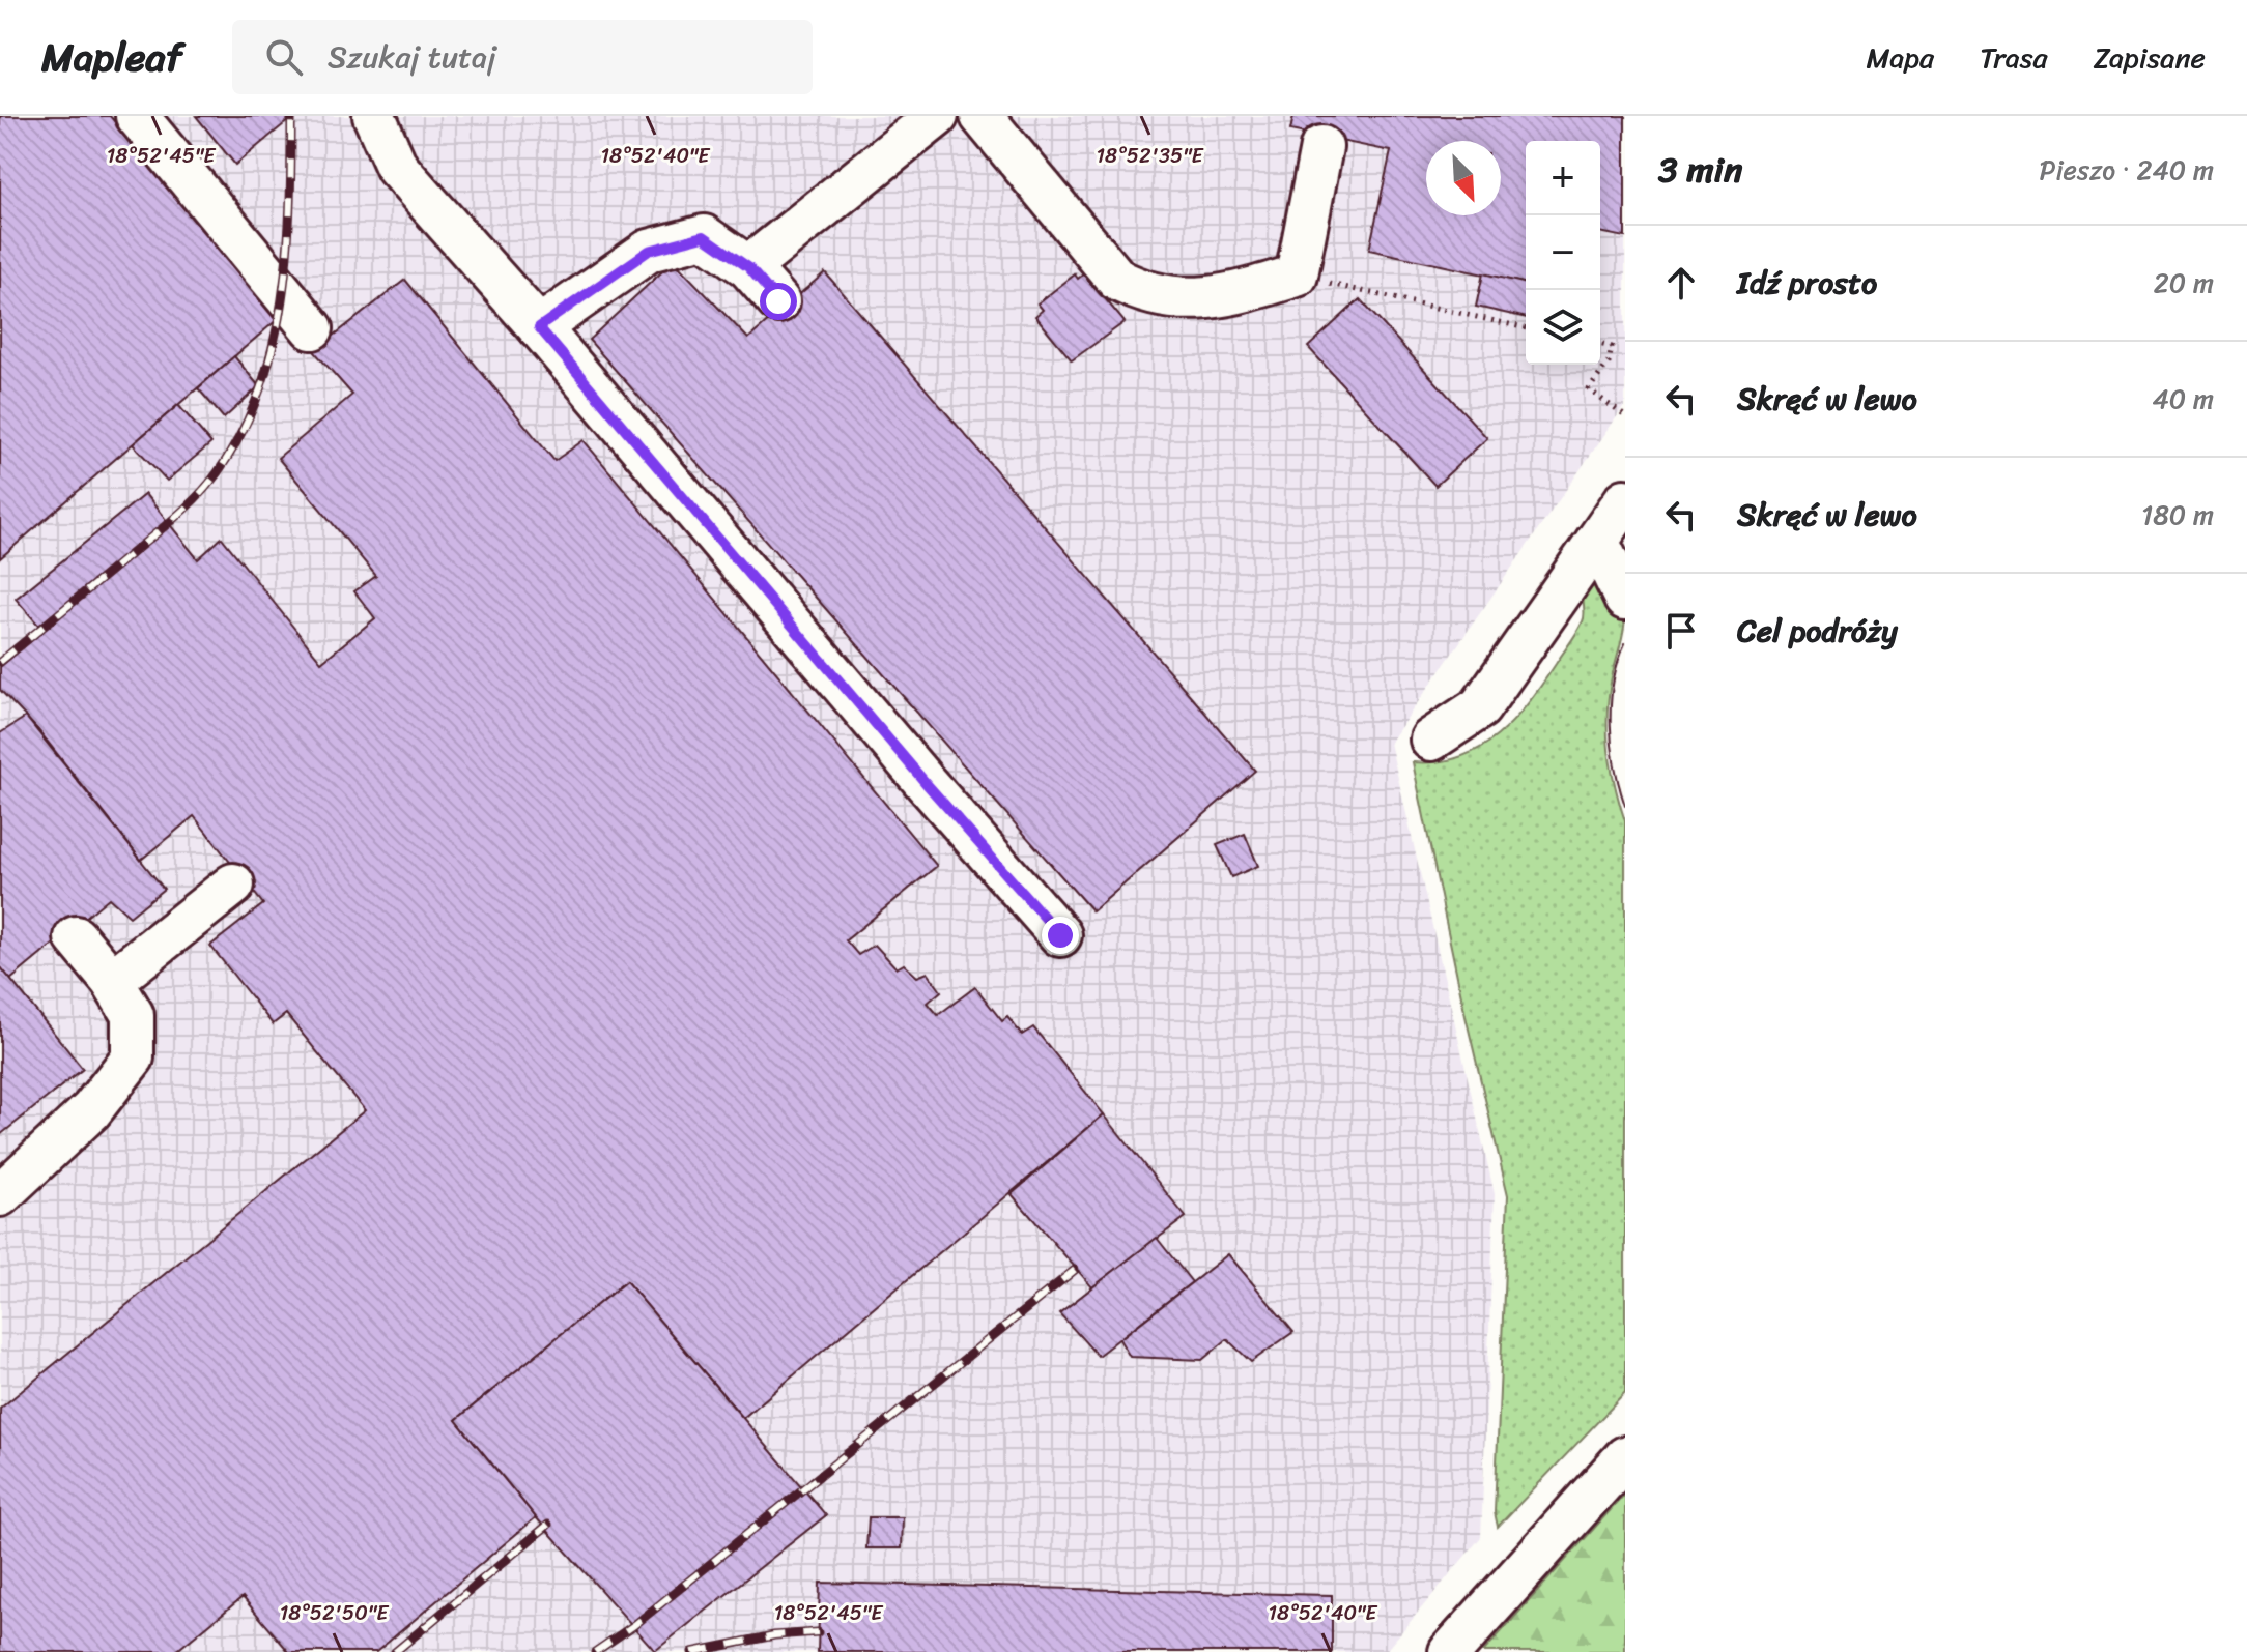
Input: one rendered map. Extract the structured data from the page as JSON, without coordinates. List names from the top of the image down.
{
  "north": "bottom right",
  "page": {
    "header": "Mapleaf",
    "search": "Szukaj tutaj",
    "nav": ["Mapa", "Trasa", "Zapisane"],
    "heading": ["3 min", "Pieszo · 240 m"],
    "map_buttons": ["+", "−"],
    "list": [
      ["Idź prosto", "20 m"],
      ["Skręć w lewo", "40 m"],
      ["Skręć w lewo", "180 m"],
      "Cel podróży"
    ]
  },
  "coordinates": [
    "18°52'45\"E",
    "18°52'40\"E",
    "18°52'35\"E",
    "18°52'50\"E"
  ]
}
